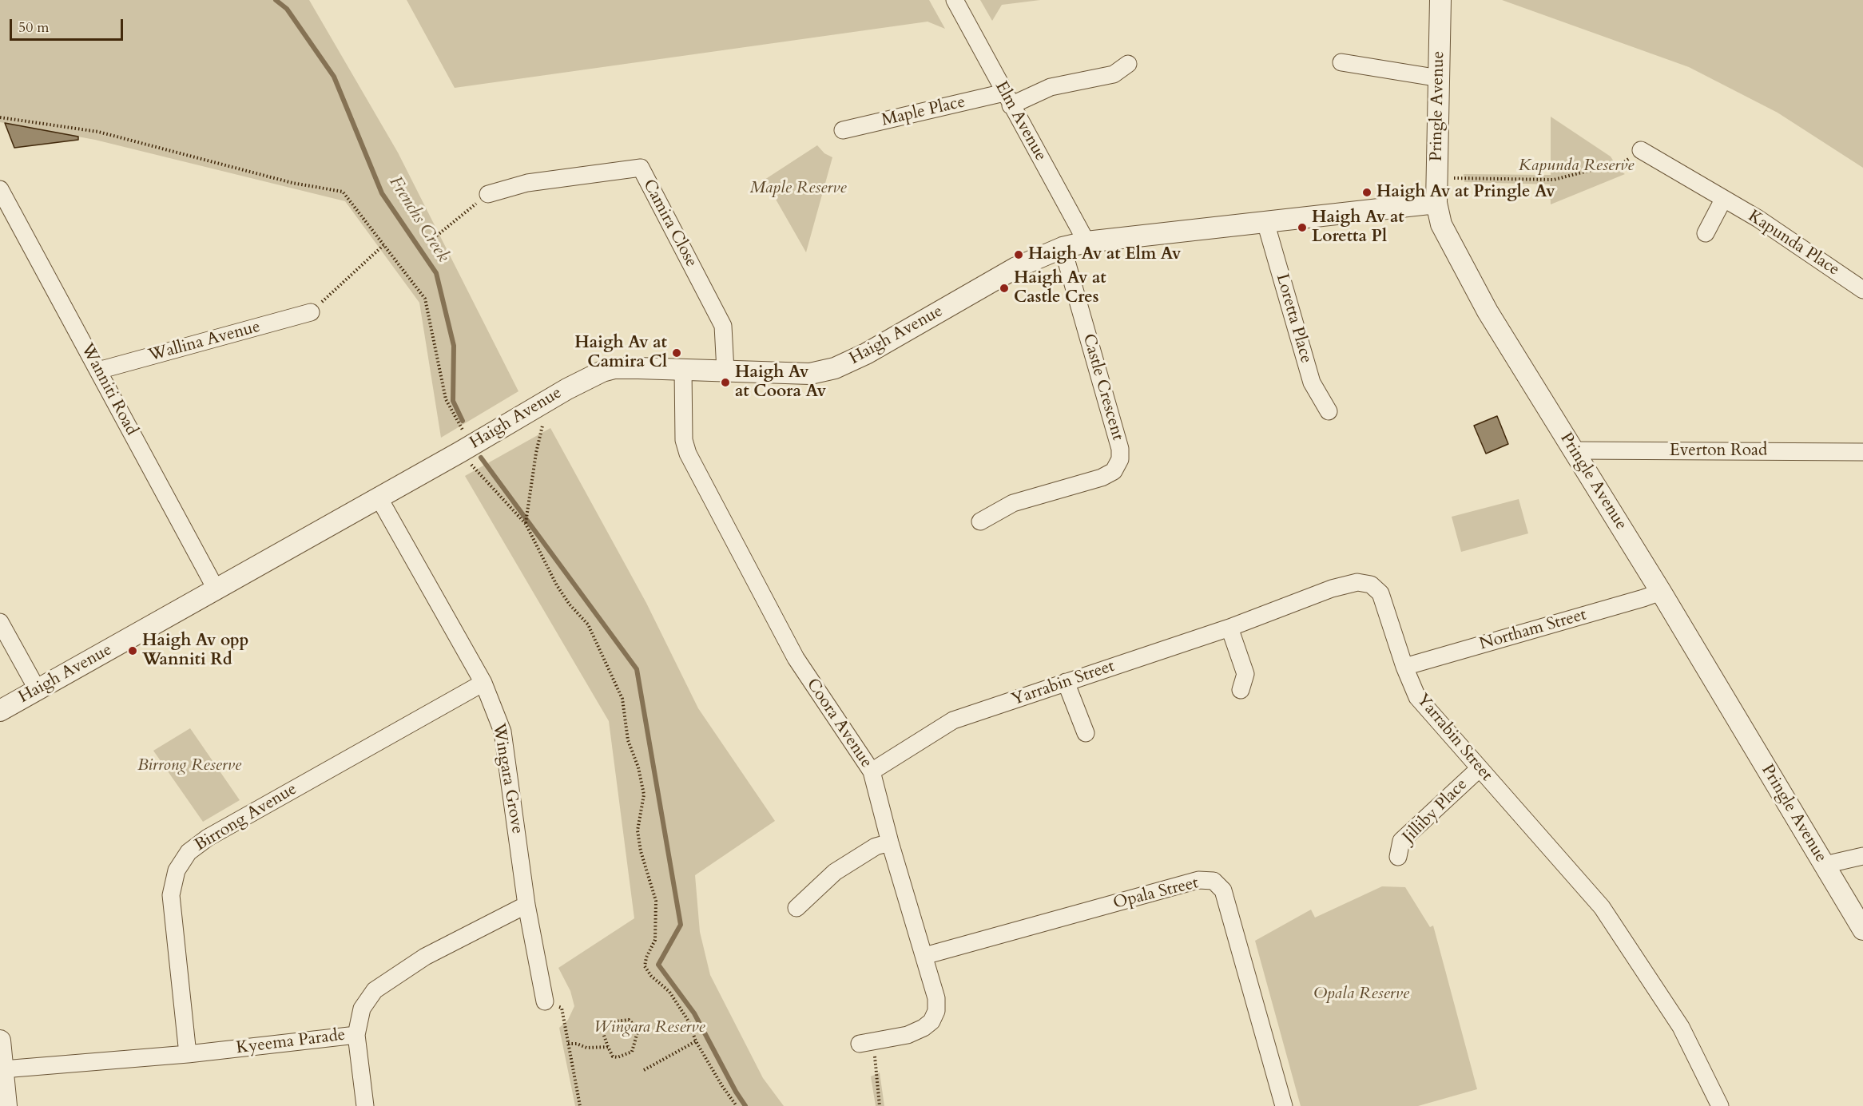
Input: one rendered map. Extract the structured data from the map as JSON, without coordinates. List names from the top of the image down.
{
  "streets": {
    "street": [
      "Pringle Avenue",
      "Maple Place",
      "Elm Avenue",
      "Camira Close",
      "Kapunda Place",
      "Loretta Place",
      "Haigh Avenue",
      "Wallina Avenue",
      "Castle Crescent",
      "Wanniti Road",
      "Everton Road",
      "Northam Street",
      "Yarrabin Street",
      "Coora Avenue",
      "Wingara Grove",
      "Jilliby Place",
      "Birrong Avenue",
      "Opala Street",
      "Kyeema Parade"
    ]
  },
  "crossings": [
    ["Pringle Avenue", "Haigh Avenue"],
    ["Pringle Avenue", "Everton Road"],
    ["Pringle Avenue", "Northam Street"],
    ["Maple Place", "Elm Avenue"],
    ["Elm Avenue", "Haigh Avenue"],
    ["Camira Close", "Haigh Avenue"],
    ["Loretta Place", "Haigh Avenue"],
    ["Haigh Avenue", "Castle Crescent"],
    ["Haigh Avenue", "Wanniti Road"],
    ["Haigh Avenue", "Coora Avenue"],
    ["Haigh Avenue", "Wingara Grove"],
    ["Wallina Avenue", "Wanniti Road"],
    ["Northam Street", "Yarrabin Street"],
    ["Yarrabin Street", "Coora Avenue"],
    ["Yarrabin Street", "Jilliby Place"],
    ["Coora Avenue", "Opala Street"],
    ["Wingara Grove", "Birrong Avenue"],
    ["Wingara Grove", "Kyeema Parade"],
    ["Birrong Avenue", "Kyeema Parade"]
  ],
  "water": ["Frenchs Creek"],
  "parks": [
    "Kapunda Reserve",
    "Maple Reserve",
    "Birrong Reserve",
    "Opala Reserve",
    "Wingara Reserve"
  ],
  "places": [
    "Haigh Av at Pringle Av",
    "Haigh Av at Loretta Pl",
    "Haigh Av at Elm Av",
    "Haigh Av at Castle Cres",
    "Haigh Av at Camira Cl",
    "Haigh Av at Coora Av",
    "Haigh Av opp Wanniti Rd"
  ],
  "scale_bar": "50 m"
}
